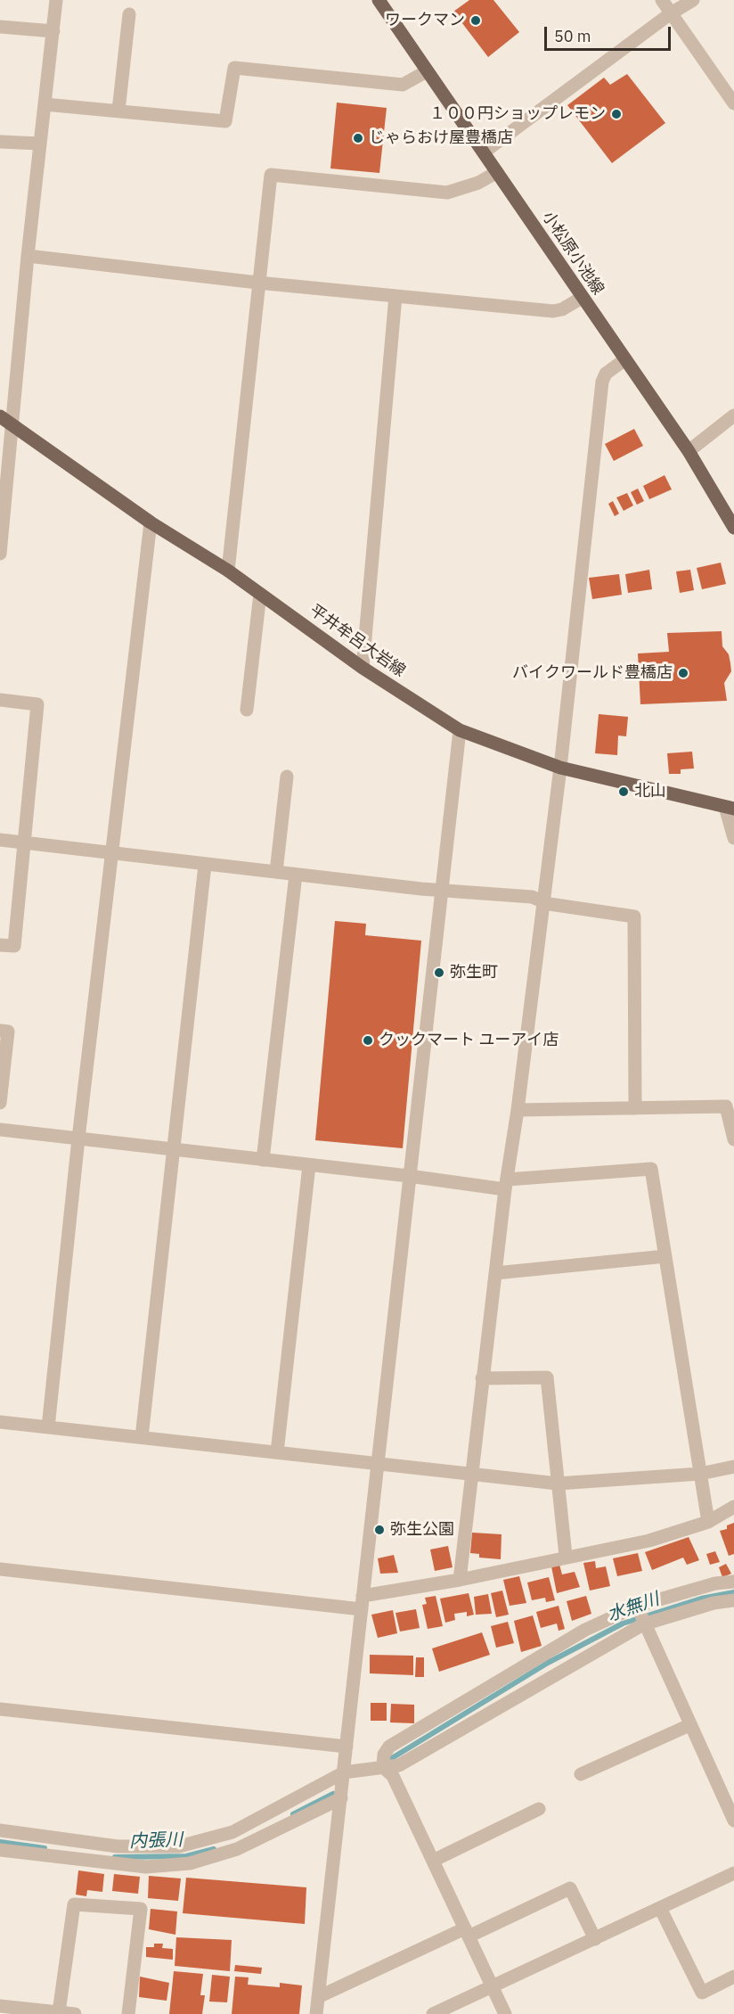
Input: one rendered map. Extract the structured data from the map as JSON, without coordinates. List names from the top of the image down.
{
  "streets": {
    "main road": ["小松原小池線", "平井牟呂大岩線"]
  },
  "water": ["水無川", "内張川"],
  "places": [
    "ワークマン",
    "１００円ショップレモン",
    "じゃらおけ屋豊橋店",
    "バイクワールド豊橋店",
    "北山",
    "弥生町",
    "クックマート ユーアイ店",
    "弥生公園"
  ],
  "scale_bar": "50 m"
}
